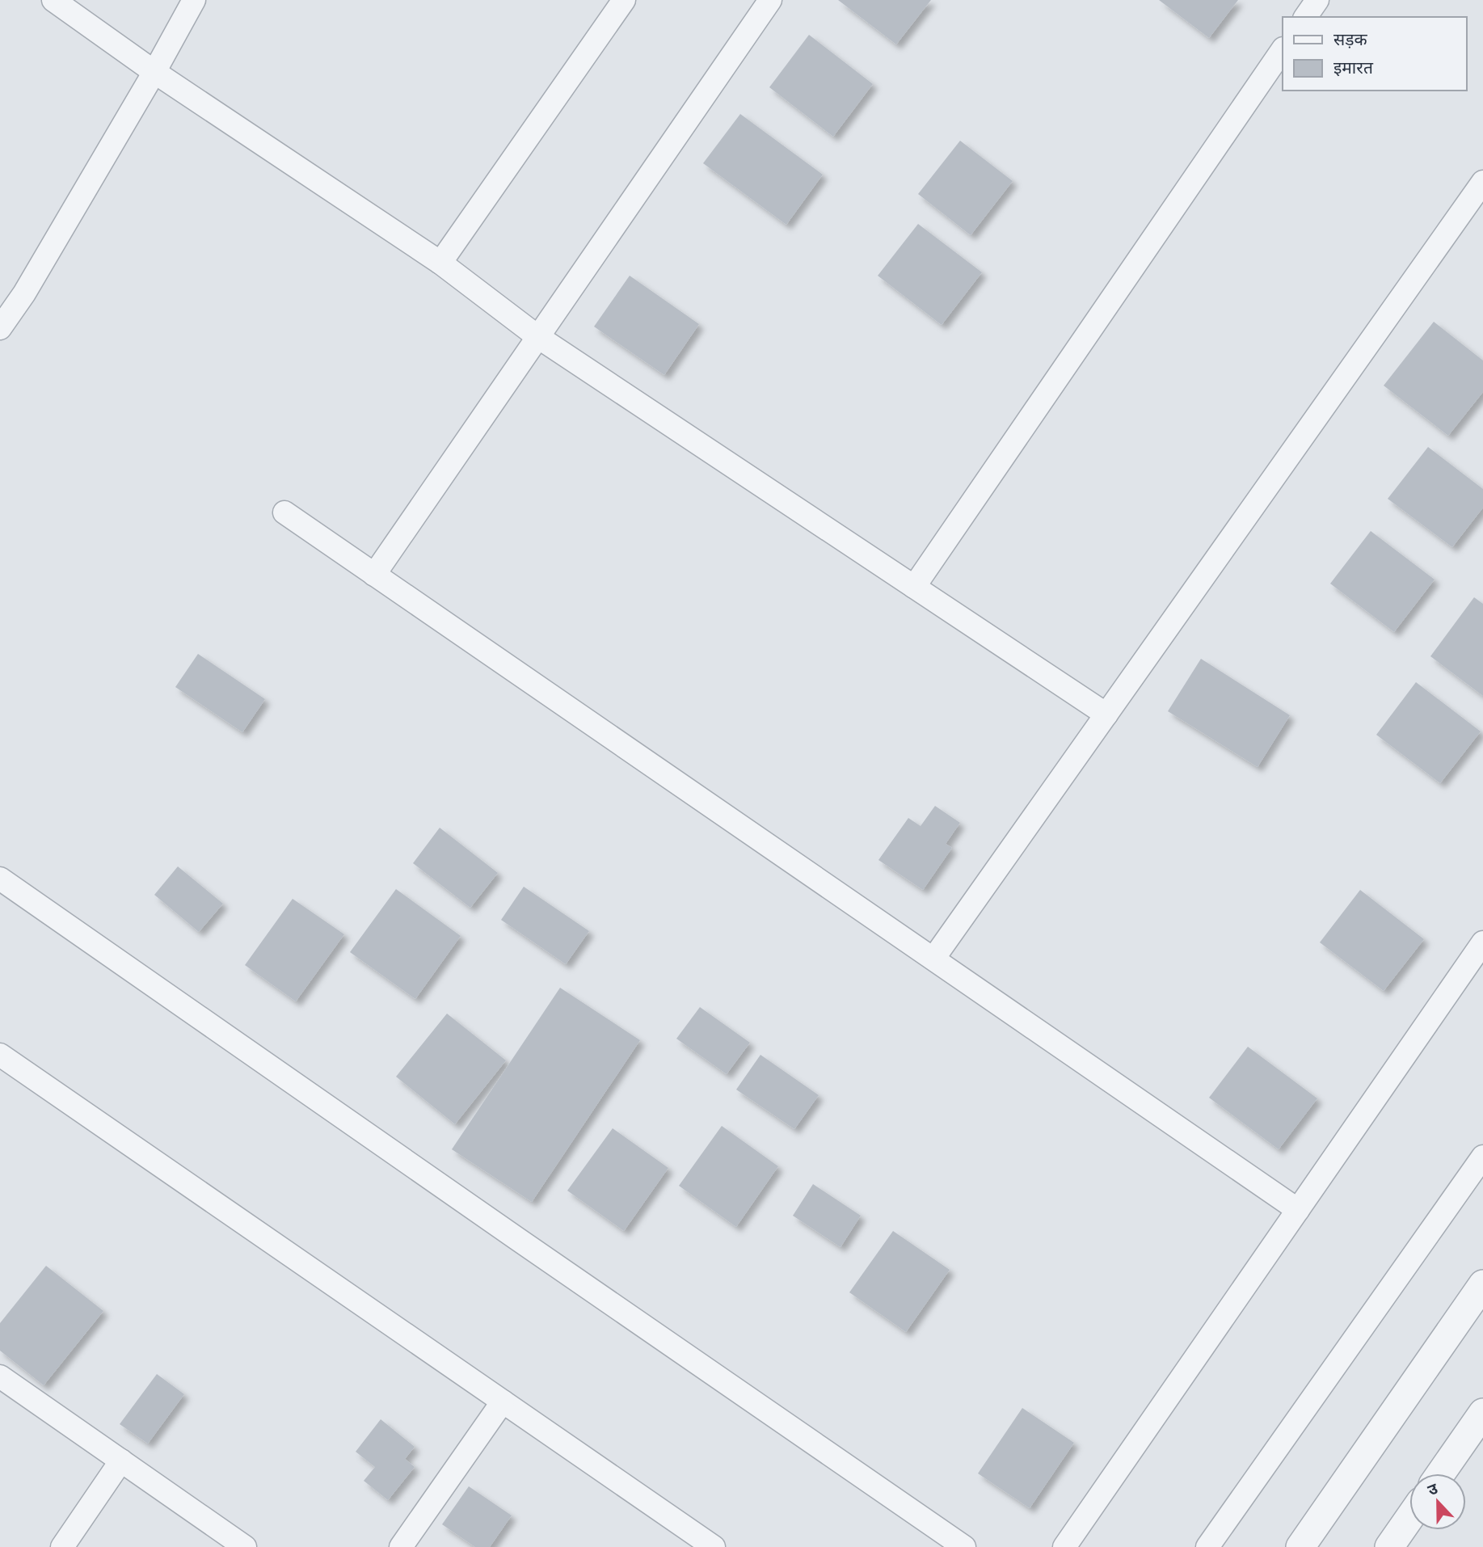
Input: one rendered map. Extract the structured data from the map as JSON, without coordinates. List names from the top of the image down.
{
  "legend": ["सड़क", "इमारत"],
  "north": "top"
}
